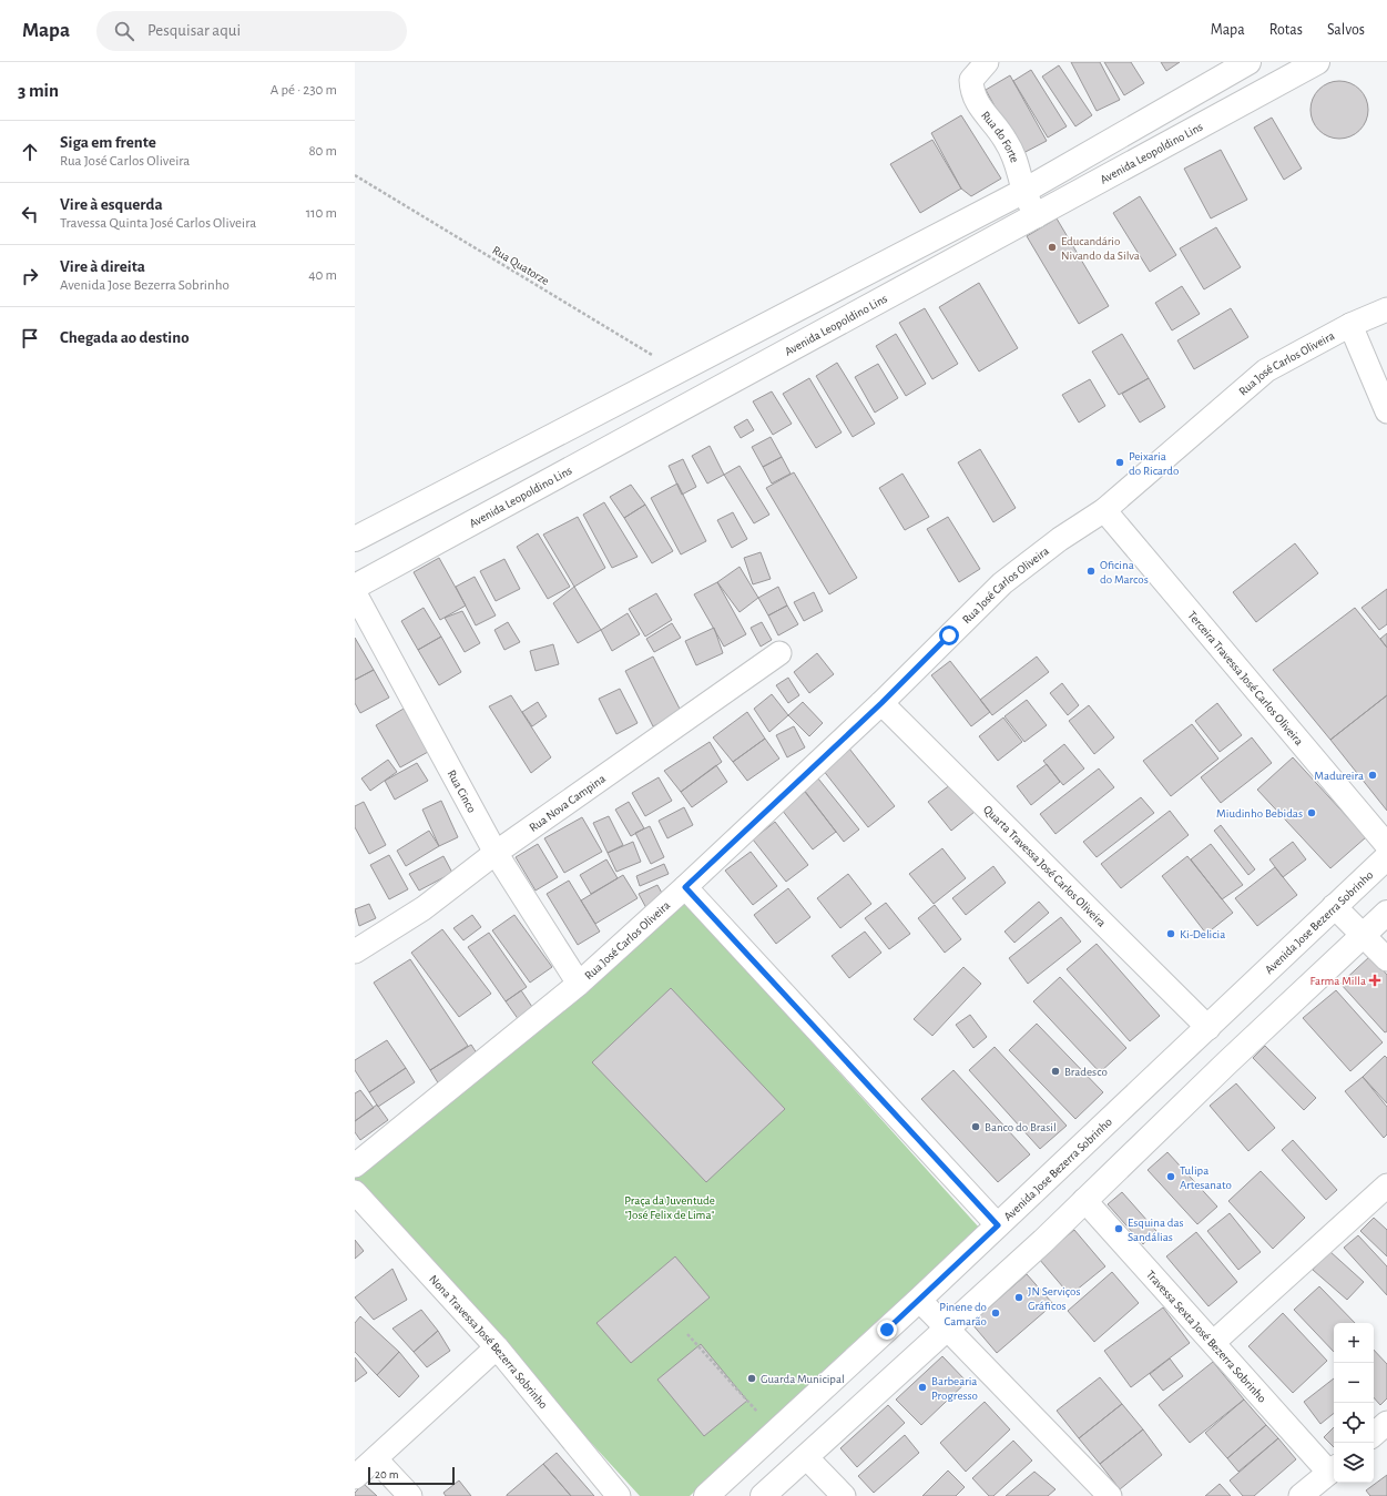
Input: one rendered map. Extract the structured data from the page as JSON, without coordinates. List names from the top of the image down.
{
  "streets": {
    "main road": ["Avenida Leopoldino Lins", "Avenida Jose Bezerra Sobrinho"],
    "street": [
      "Rua do Forte",
      "Rua José Carlos Oliveira",
      "Terceira Travessa José Carlos Oliveira",
      "Rua Cinco",
      "Rua Nova Campina",
      "Quarta Travessa José Carlos Oliveira",
      "Travessa Sexta José Bezerra Sobrinho",
      "Nona Travessa José Bezerra Sobrinho"
    ],
    "path": ["Rua Quatorze"]
  },
  "crossings": [
    ["Rua do Forte", "Avenida Leopoldino Lins"],
    ["Rua José Carlos Oliveira", "Terceira Travessa José Carlos Oliveira"],
    ["Rua José Carlos Oliveira", "Rua Cinco"],
    ["Rua José Carlos Oliveira", "Quarta Travessa José Carlos Oliveira"],
    ["Rua Cinco", "Rua Nova Campina"],
    ["Quarta Travessa José Carlos Oliveira", "Avenida Jose Bezerra Sobrinho"]
  ],
  "parks": ["Praça da Juventude \"José Felix de Lima\""],
  "places": {
    "other": [
      "Educandário Nivando da Silva",
      "Peixaria do Ricardo",
      "Oficina do Marcos",
      "Madureira",
      "Miudinho Bebidas",
      "Ki-Delicia",
      "Bradesco",
      "Banco do Brasil",
      "Tulipa Artesanato",
      "Esquina das Sandálias",
      "JN Serviços Gráficos",
      "Pinene do Camarão",
      "Guarda Municipal",
      "Barbearia Progresso"
    ],
    "health": ["Farma Milla"]
  },
  "scale_bar": "20 m",
  "page": {
    "header": "Mapa",
    "search": "Pesquisar aqui",
    "nav": ["Mapa", "Rotas", "Salvos"],
    "heading": ["3 min", "A pé · 230 m"],
    "list": [
      ["Siga em frente", "Rua José Carlos Oliveira", "80 m"],
      ["Vire à esquerda", "Travessa Quinta José Carlos Oliveira", "110 m"],
      ["Vire à direita", "Avenida Jose Bezerra Sobrinho", "40 m"],
      "Chegada ao destino"
    ],
    "map_buttons": ["+", "−"],
    "scale": "20 m"
  }
}
